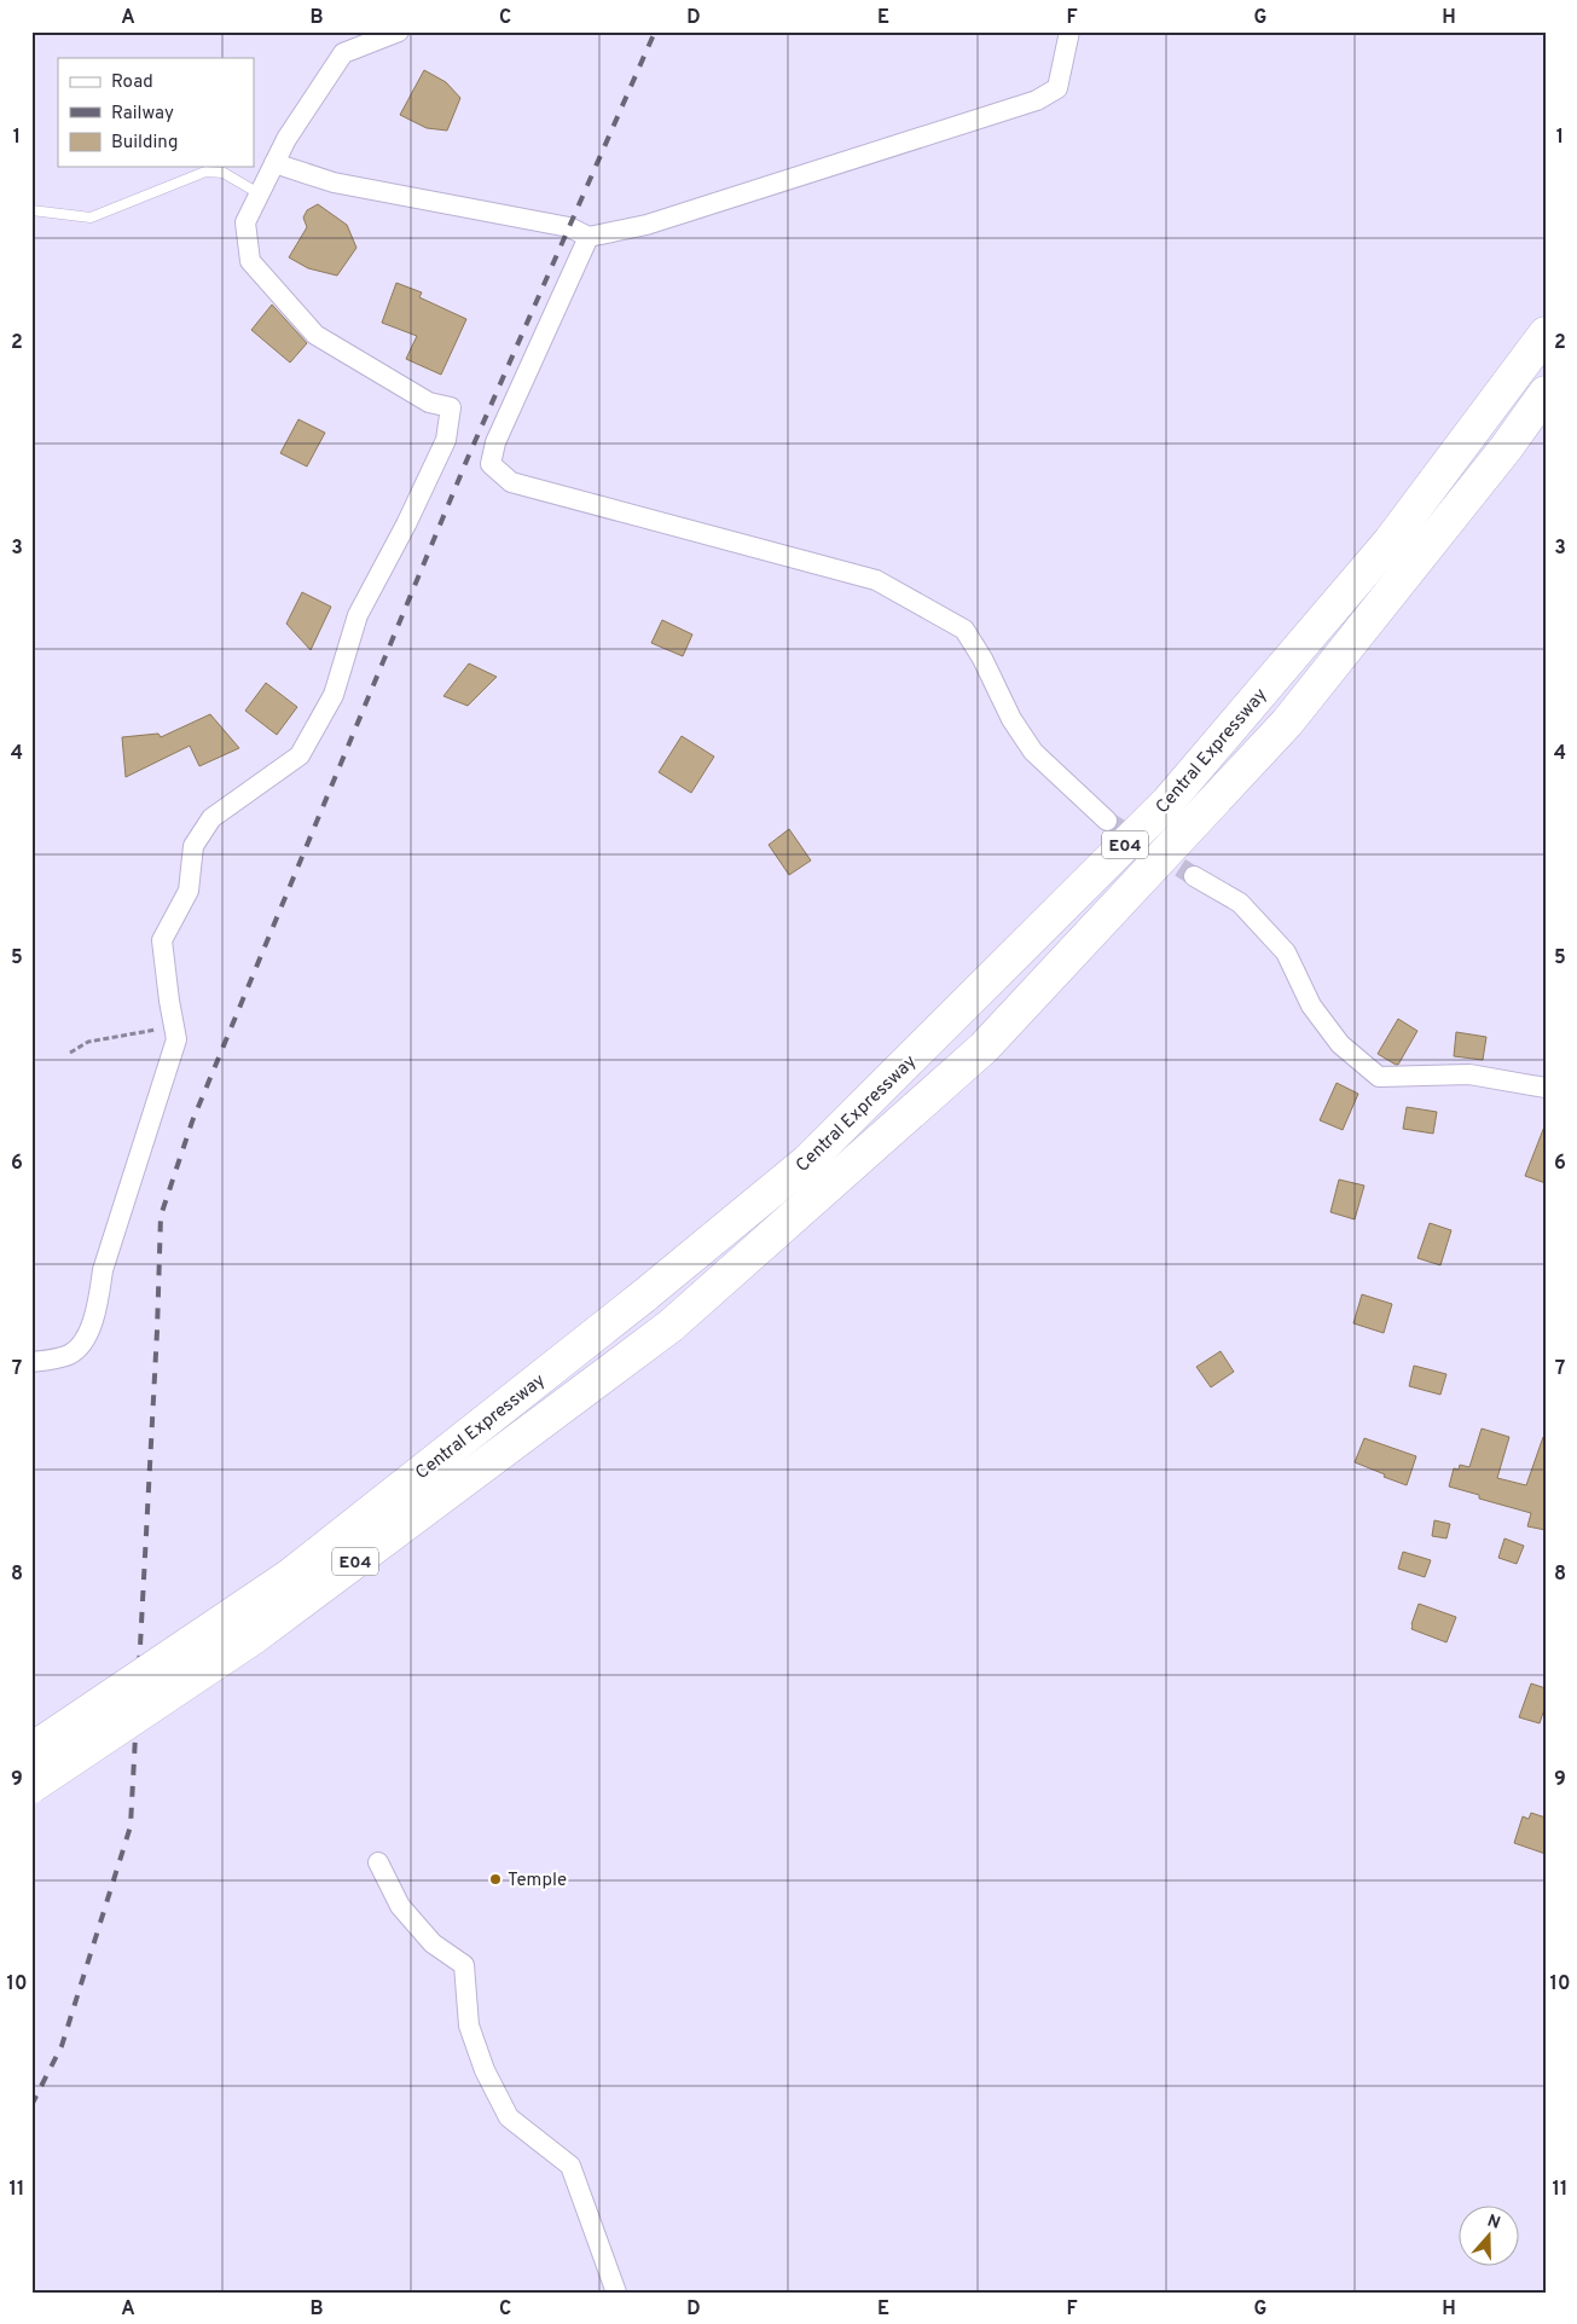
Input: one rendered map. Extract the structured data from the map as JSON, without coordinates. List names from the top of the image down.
{
  "streets": {
    "highway": ["Central Expressway", "E04"]
  },
  "places": ["Temple"],
  "legend": ["Road", "Railway", "Building"],
  "north": "top",
  "grid": {
    "columns": [
      "A",
      "B",
      "C",
      "D",
      "E",
      "F",
      "G",
      "H"
    ],
    "rows": [
      "1",
      "2",
      "3",
      "4",
      "5",
      "6",
      "7",
      "8",
      "9",
      "10",
      "11"
    ]
  }
}
